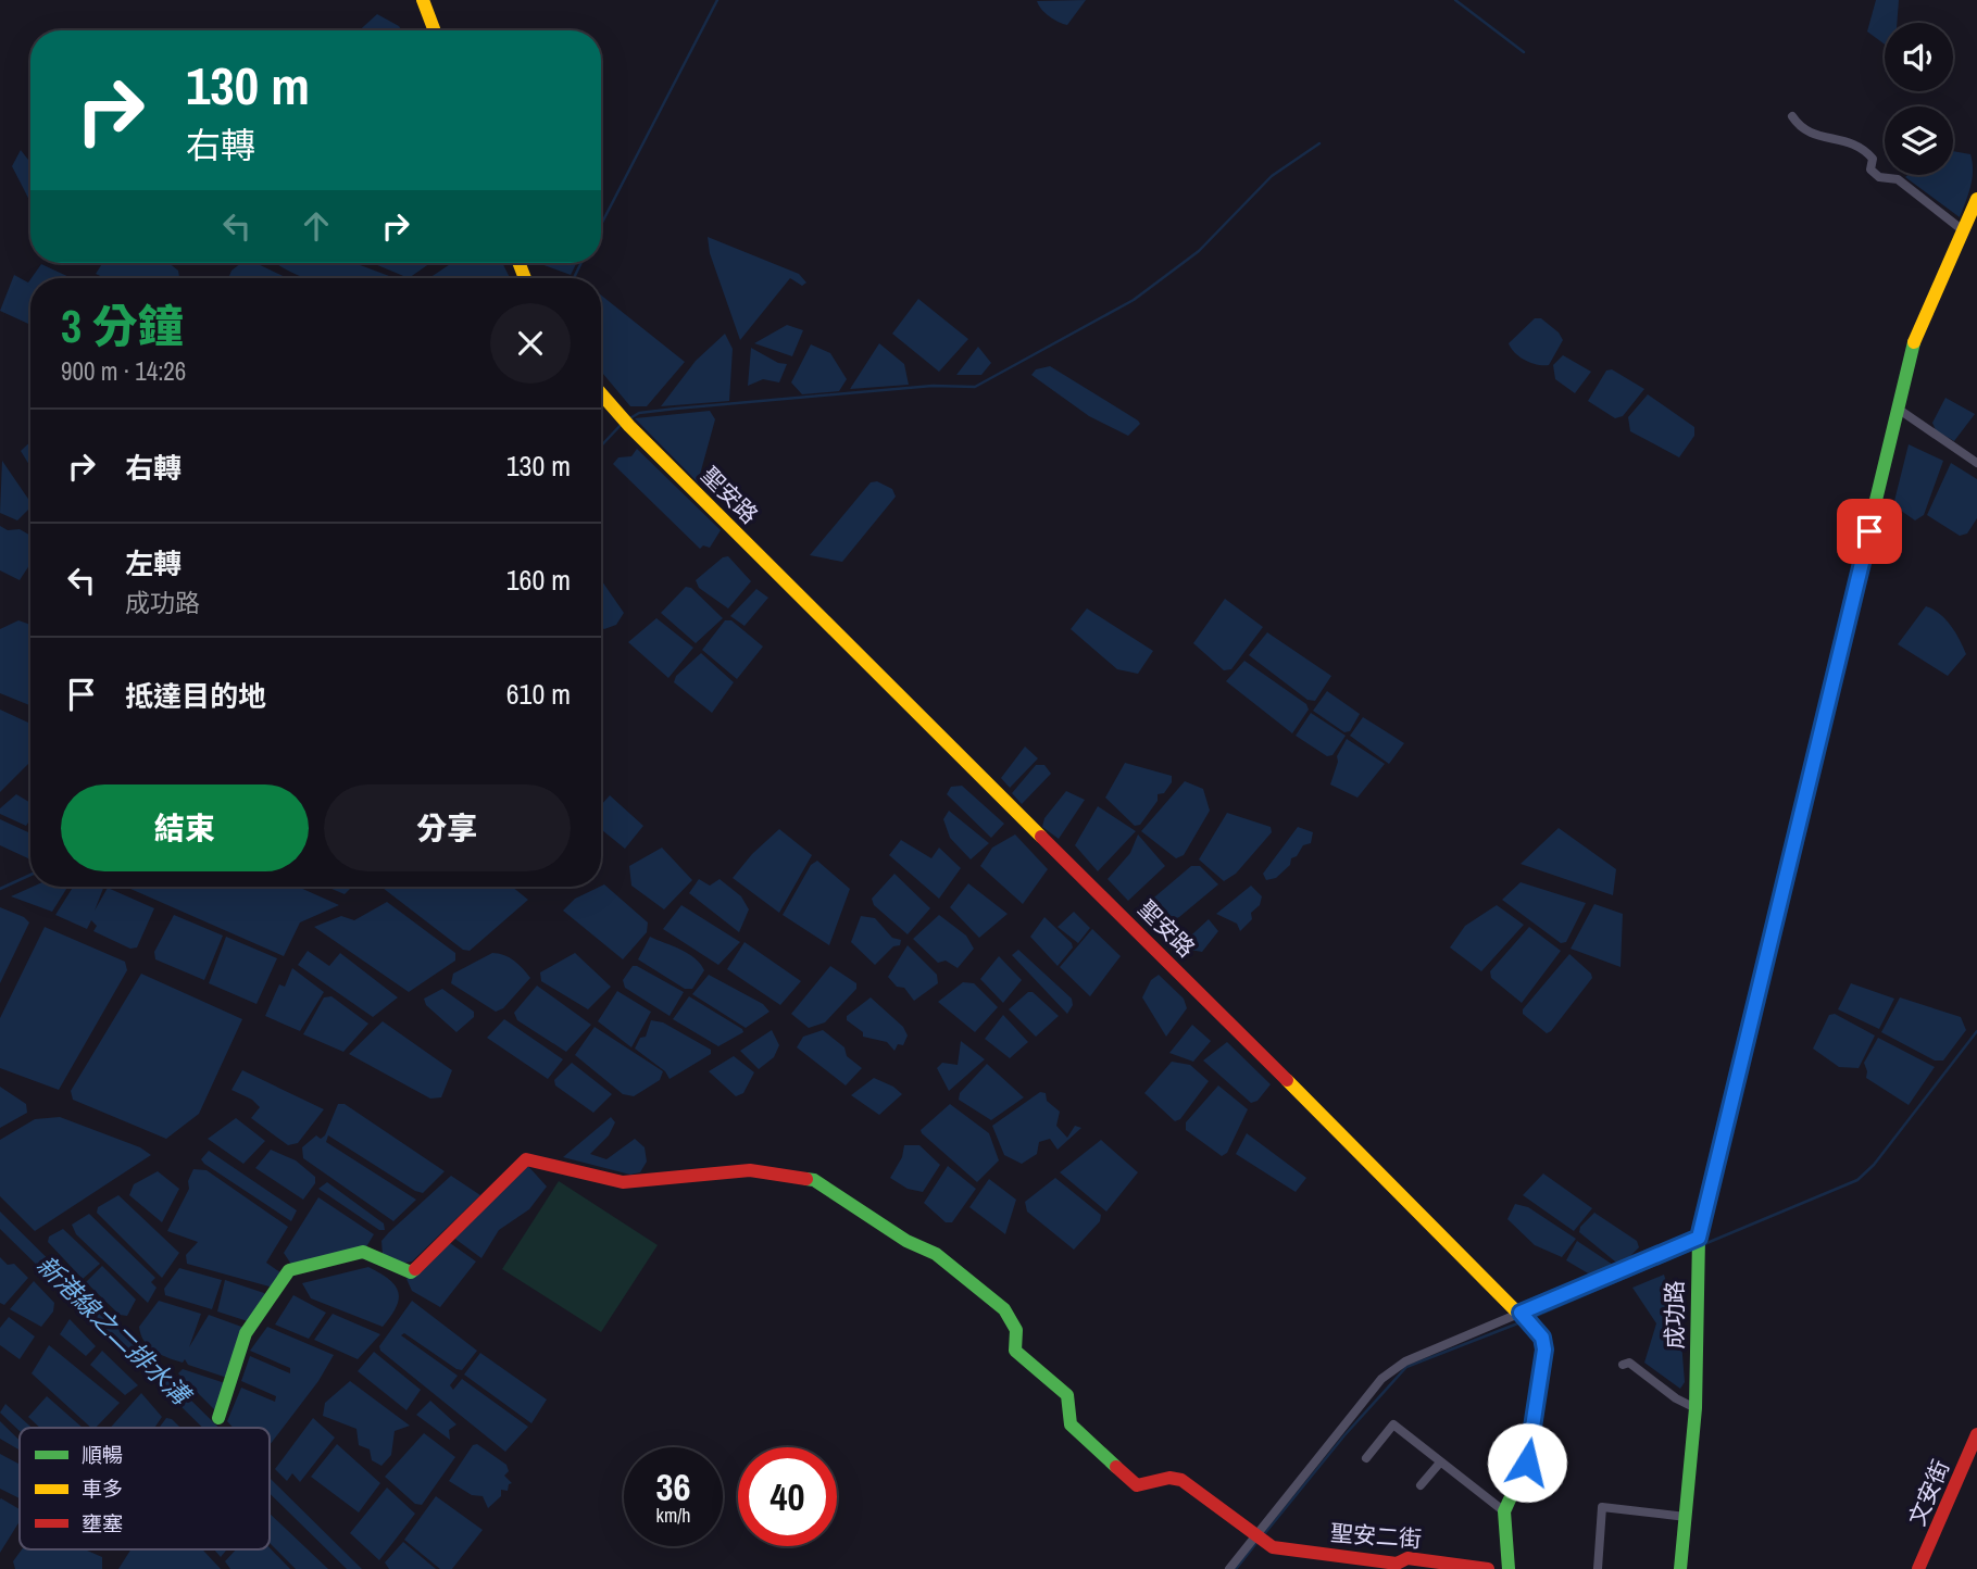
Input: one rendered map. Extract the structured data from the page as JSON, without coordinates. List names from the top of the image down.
{
  "streets": {
    "street": [
      "聖安路",
      "成功路",
      "文安街",
      "聖安二街"
    ]
  },
  "water": ["新港線之二排水溝"],
  "legend": ["順暢", "車多", "壅塞"],
  "page": {
    "turn": ["130 m", "右轉"],
    "heading": ["3 分鐘", "900 m · 14:26"],
    "list": [
      {
        "name": "右轉",
        "value": "130 m"
      },
      {
        "name": "左轉",
        "note": "成功路",
        "value": "160 m"
      },
      {
        "name": "抵達目的地",
        "value": "610 m"
      }
    ],
    "buttons": ["結束", "分享"],
    "speed": "36 km/h",
    "limit": "40"
  }
}
